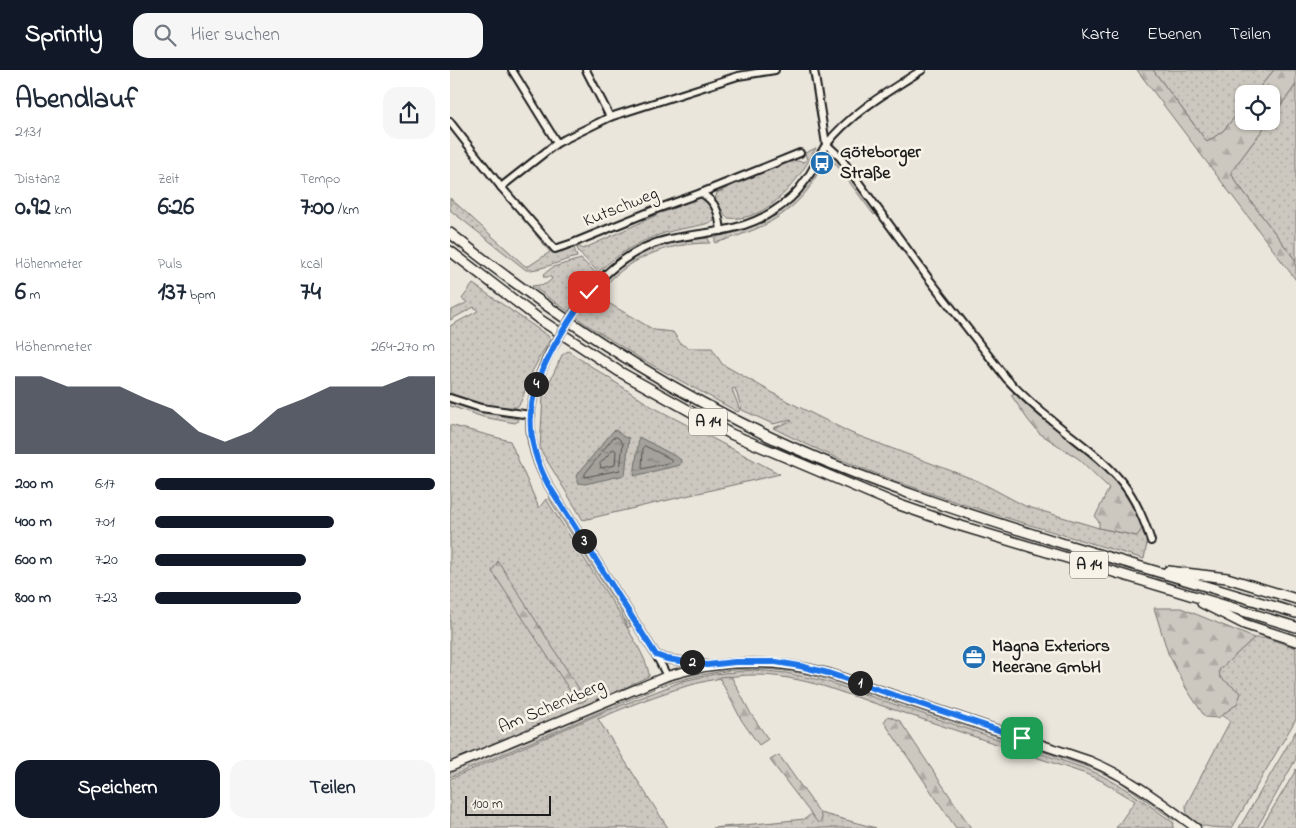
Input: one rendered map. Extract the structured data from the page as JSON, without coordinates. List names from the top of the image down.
{
  "streets": {
    "highway": ["A 14"],
    "main road": ["Am Schenkberg"],
    "street": ["Kutschweg"]
  },
  "places": {
    "bus stop": ["Göteborger Straße"],
    "office": ["Magna Exteriors Meerane GmbH"]
  },
  "scale_bar": "100 m",
  "page": {
    "header": "Sprintly",
    "search": "Hier suchen",
    "nav": ["Karte", "Ebenen", "Teilen"],
    "heading": ["Abendlauf", "21:31"],
    "stats": [
      ["Distanz", "0.92 km"],
      ["Zeit", "6:26"],
      ["Tempo", "7:00 /km"],
      ["Höhenmeter", "6 m"],
      ["Puls", "137 bpm"],
      ["kcal", "74"]
    ],
    "chart": ["Höhenmeter", "264–270 m"],
    "pins": [
      "4",
      "3",
      "2",
      "1"
    ],
    "list": [
      {
        "name": "200 m",
        "note": "6:17"
      },
      {
        "name": "400 m",
        "note": "7:01"
      },
      {
        "name": "600 m",
        "note": "7:20"
      },
      {
        "name": "800 m",
        "note": "7:23"
      }
    ],
    "buttons": ["Speichern", "Teilen"],
    "scale": "100 m"
  }
}
